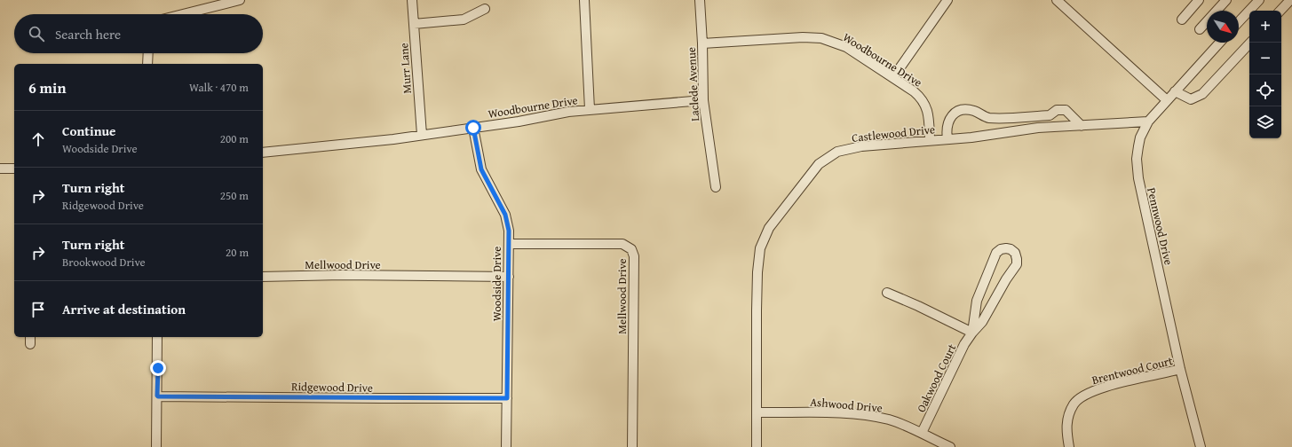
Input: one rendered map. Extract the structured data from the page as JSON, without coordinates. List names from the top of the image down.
{
  "streets": {
    "street": [
      "Woodbourne Drive",
      "Murr Lane",
      "Laclede Avenue",
      "Castlewood Drive",
      "Pennwood Drive",
      "Mellwood Drive",
      "Woodside Drive",
      "Brentwood Court",
      "Oakwood Court",
      "Ridgewood Drive",
      "Ashwood Drive"
    ]
  },
  "crossings": [
    ["Woodbourne Drive", "Murr Lane"],
    ["Woodbourne Drive", "Laclede Avenue"],
    ["Woodbourne Drive", "Castlewood Drive"],
    ["Woodbourne Drive", "Woodside Drive"],
    ["Castlewood Drive", "Pennwood Drive"],
    ["Castlewood Drive", "Ashwood Drive"],
    ["Pennwood Drive", "Brentwood Court"],
    ["Mellwood Drive", "Woodside Drive"],
    ["Woodside Drive", "Ridgewood Drive"],
    ["Oakwood Court", "Ashwood Drive"]
  ],
  "north": "bottom right",
  "page": {
    "map_buttons": ["+", "−"],
    "search": "Search here",
    "heading": ["6 min", "Walk · 470 m"],
    "list": [
      ["Continue", "Woodside Drive", "200 m"],
      ["Turn right", "Ridgewood Drive", "250 m"],
      ["Turn right", "Brookwood Drive", "20 m"],
      "Arrive at destination"
    ]
  }
}
